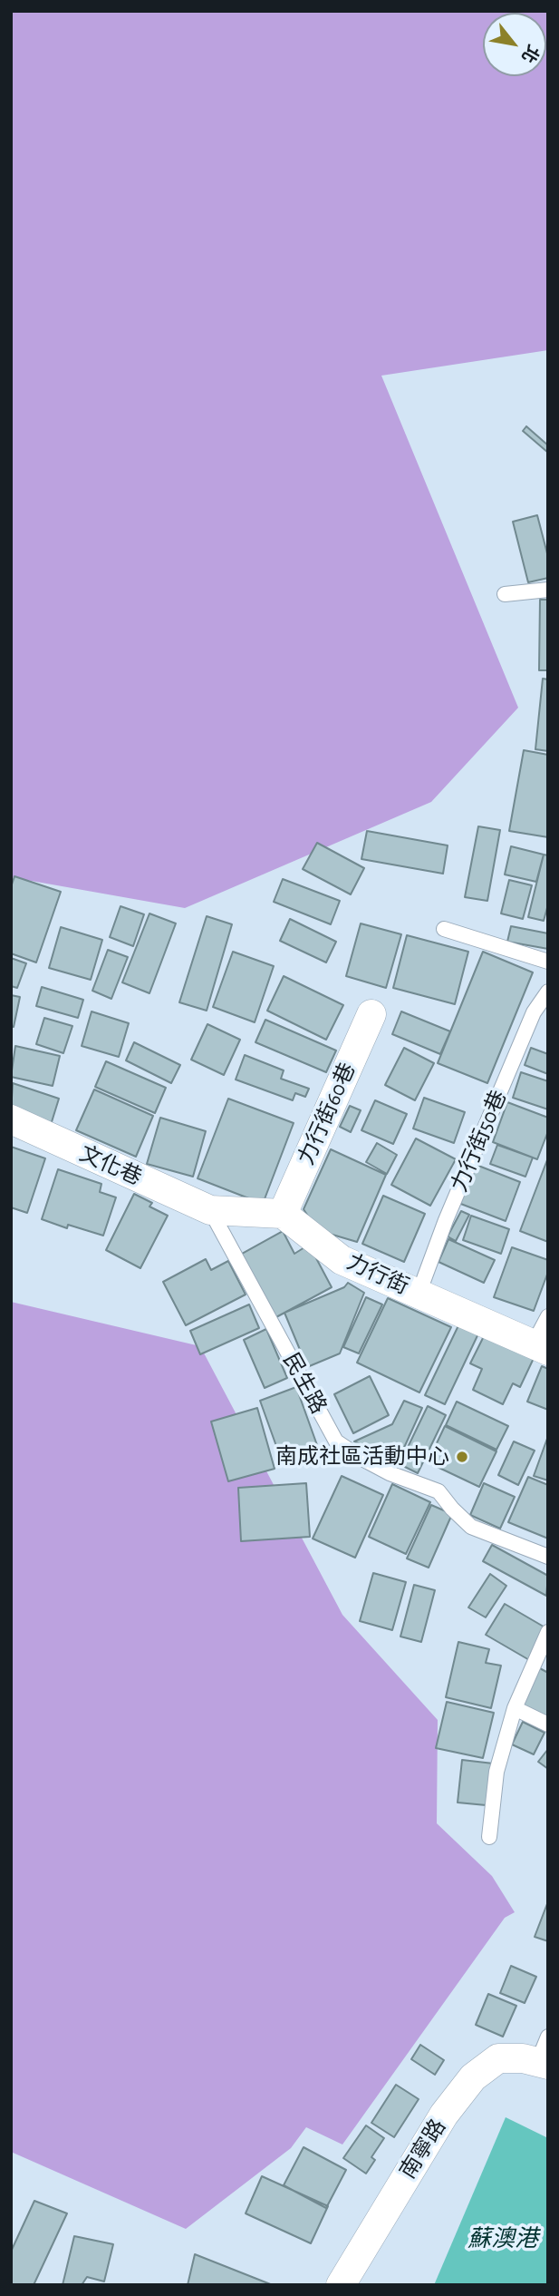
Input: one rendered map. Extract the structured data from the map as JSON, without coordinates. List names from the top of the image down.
{
  "streets": {
    "street": [
      "力行街60巷",
      "文化巷",
      "力行街",
      "南寧路"
    ],
    "lane": ["力行街50巷", "民生路"]
  },
  "crossings": [
    ["力行街60巷", "力行街"],
    ["力行街50巷", "力行街"],
    ["文化巷", "民生路"]
  ],
  "water": ["蘇澳港"],
  "places": ["南成社區活動中心"],
  "north": "bottom right"
}
